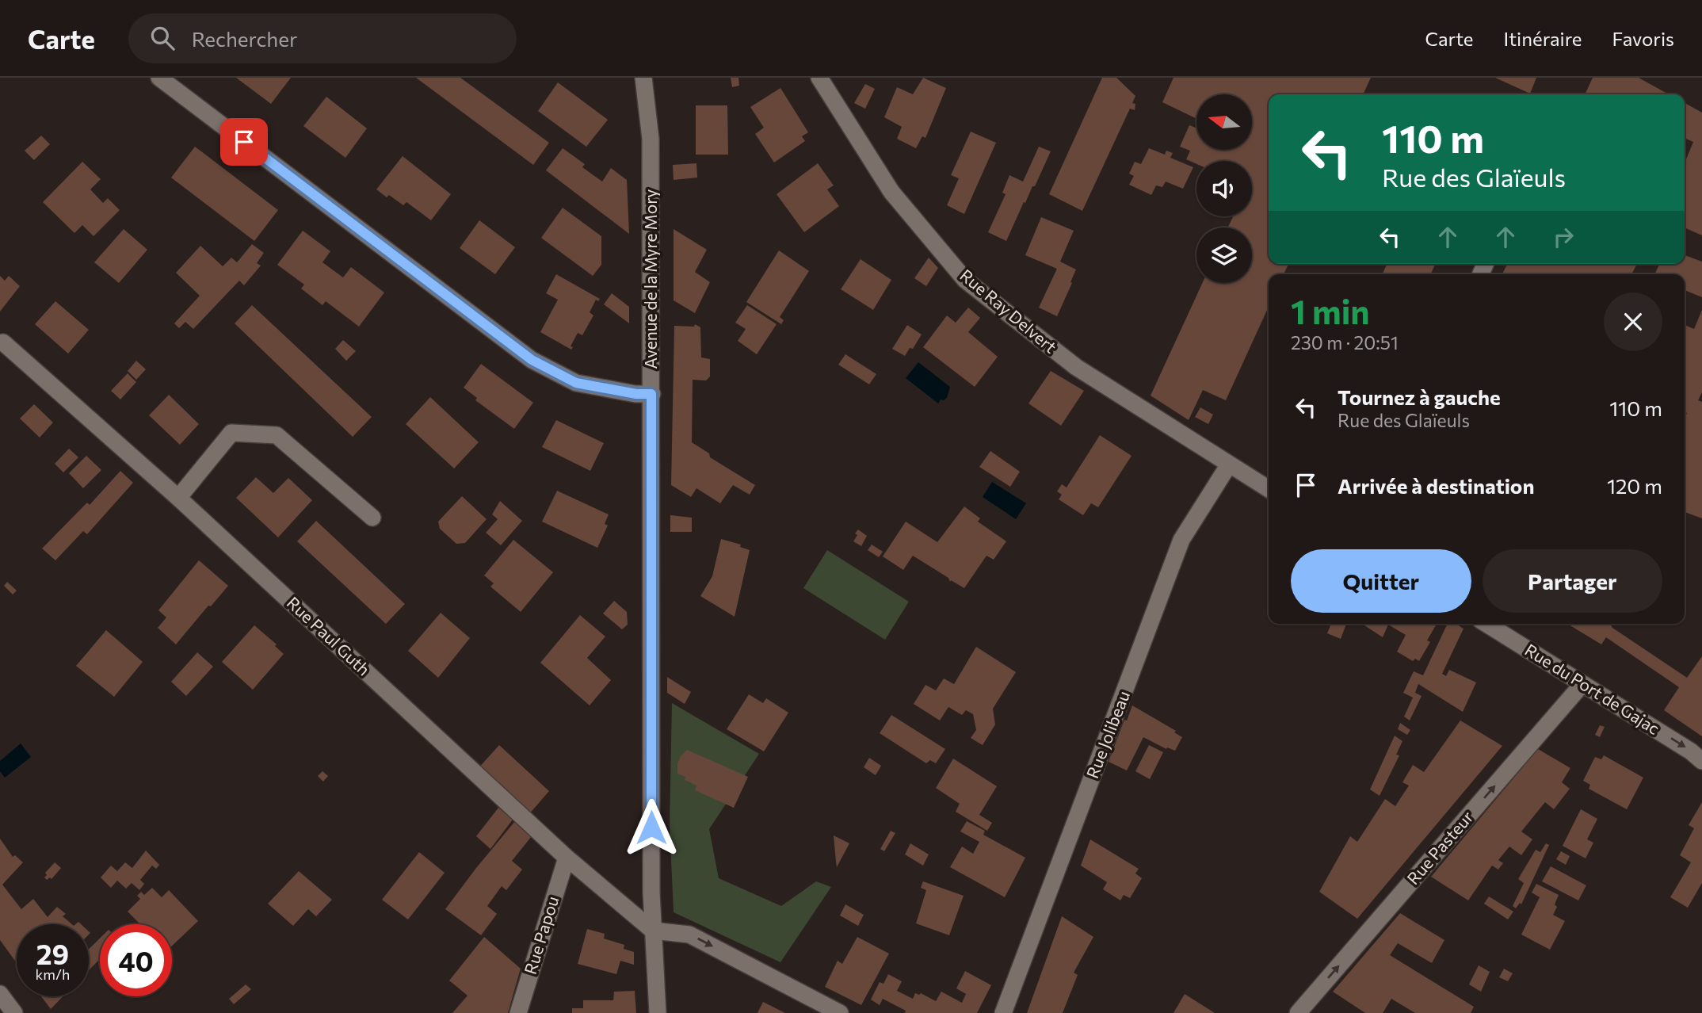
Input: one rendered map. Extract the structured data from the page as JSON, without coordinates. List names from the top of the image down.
{
  "streets": {
    "street": [
      "Avenue de la Myre Mory",
      "Rue Ray Delvert",
      "Rue Paul Guth",
      "Rue du Port de Gajac",
      "Rue Jolibeau",
      "Rue Pasteur",
      "Rue Papou"
    ]
  },
  "crossings": [
    ["Avenue de la Myre Mory", "Rue Paul Guth"],
    ["Rue Ray Delvert", "Rue Jolibeau"],
    ["Rue Paul Guth", "Rue Papou"],
    ["Rue du Port de Gajac", "Rue Pasteur"]
  ],
  "one_way": ["Rue du Port de Gajac", "Rue Pasteur"],
  "north": "left",
  "page": {
    "header": "Carte",
    "search": "Rechercher",
    "nav": ["Carte", "Itinéraire", "Favoris"],
    "turn": ["110 m", "Rue des Glaïeuls"],
    "heading": ["1 min", "230 m · 20:51"],
    "list": [
      {
        "name": "Tournez à gauche",
        "note": "Rue des Glaïeuls",
        "value": "110 m"
      },
      {
        "name": "Arrivée à destination",
        "value": "120 m"
      }
    ],
    "buttons": ["Quitter", "Partager"],
    "speed": "29 km/h",
    "limit": "40"
  }
}
